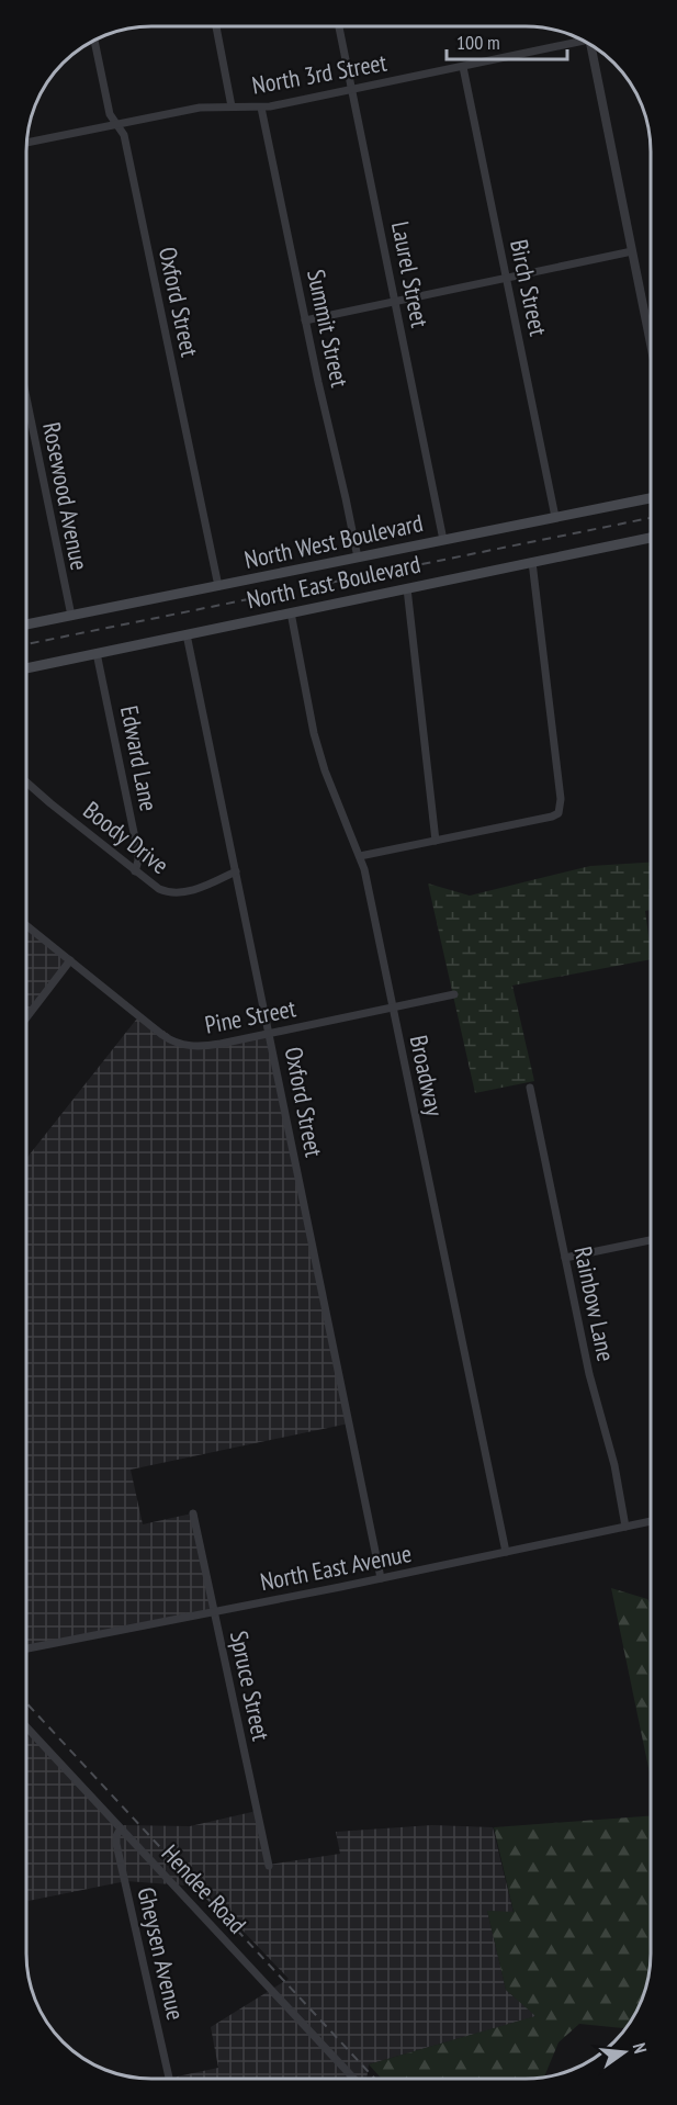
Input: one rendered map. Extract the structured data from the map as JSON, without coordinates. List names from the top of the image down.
{
  "streets": {
    "main road": ["North West Boulevard", "North East Boulevard"],
    "street": [
      "North 3rd Street",
      "Laurel Street",
      "Birch Street",
      "Oxford Street",
      "Summit Street",
      "Rosewood Avenue",
      "Edward Lane",
      "Boody Drive",
      "Pine Street",
      "Broadway",
      "Rainbow Lane",
      "North East Avenue",
      "Spruce Street",
      "Hendee Road",
      "Gheysen Avenue"
    ]
  },
  "crossings": [
    ["North 3rd Street", "Laurel Street"],
    ["North 3rd Street", "Birch Street"],
    ["North 3rd Street", "Oxford Street"],
    ["North 3rd Street", "Summit Street"],
    ["Laurel Street", "North West Boulevard"],
    ["Birch Street", "North West Boulevard"],
    ["Oxford Street", "North West Boulevard"],
    ["Oxford Street", "North East Boulevard"],
    ["Oxford Street", "Boody Drive"],
    ["Oxford Street", "Pine Street"],
    ["Oxford Street", "North East Avenue"],
    ["Summit Street", "North West Boulevard"],
    ["Rosewood Avenue", "North West Boulevard"],
    ["North East Boulevard", "Edward Lane"],
    ["North East Boulevard", "Broadway"],
    ["Edward Lane", "Boody Drive"],
    ["Pine Street", "Broadway"],
    ["Broadway", "North East Avenue"],
    ["Rainbow Lane", "North East Avenue"],
    ["North East Avenue", "Spruce Street"],
    ["Hendee Road", "Gheysen Avenue"]
  ],
  "scale_bar": "100 m",
  "north": "right"
}
